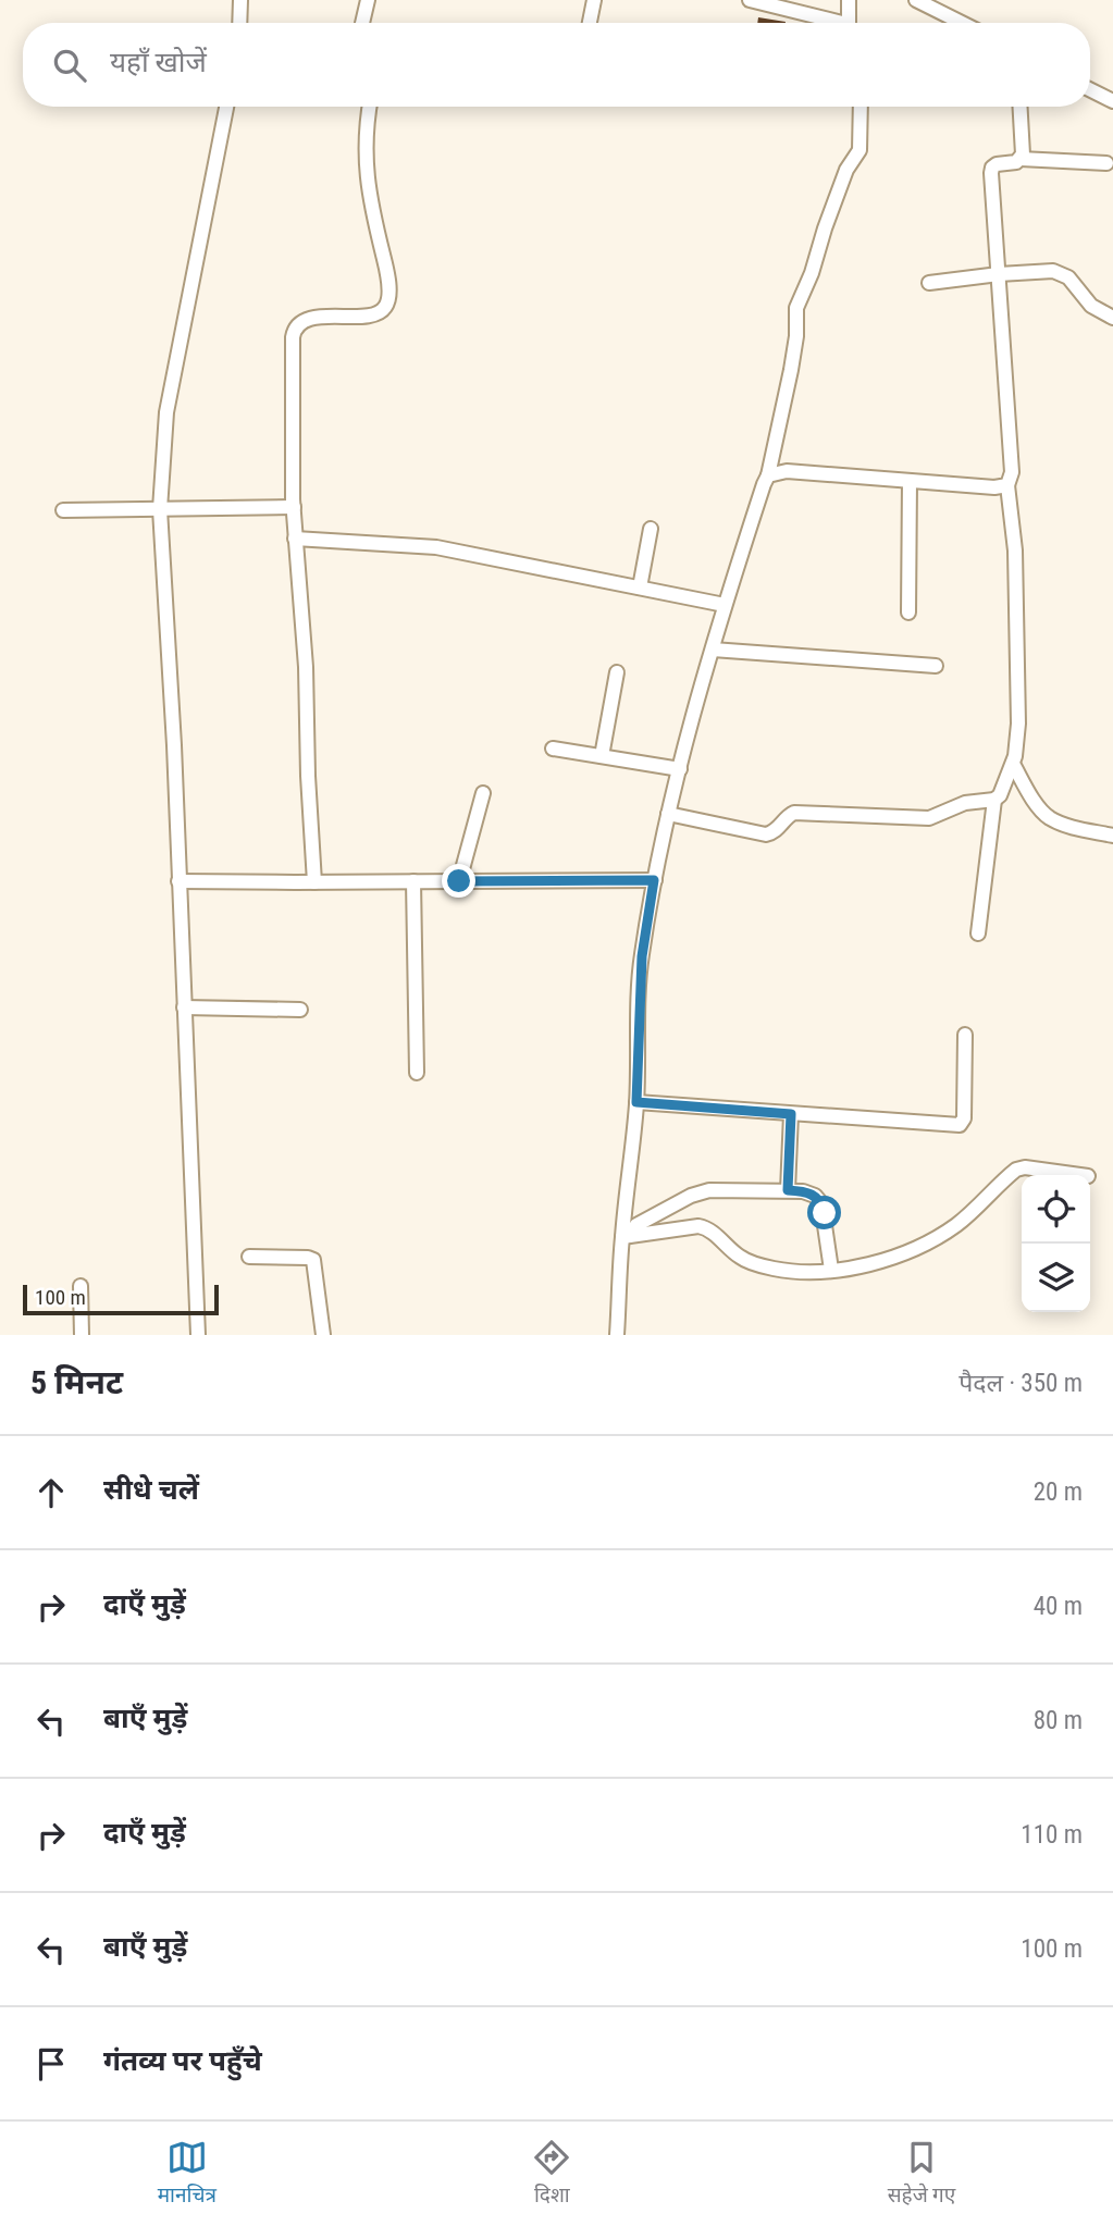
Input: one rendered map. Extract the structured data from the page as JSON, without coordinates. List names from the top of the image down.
{
  "scale_bar": "100 m",
  "page": {
    "search": "यहाँ खोजें",
    "scale": "100 m",
    "heading": ["5 मिनट", "पैदल · 350 m"],
    "list": [
      ["सीधे चलें", "20 m"],
      ["दाएँ मुड़ें", "40 m"],
      ["बाएँ मुड़ें", "80 m"],
      ["दाएँ मुड़ें", "110 m"],
      ["बाएँ मुड़ें", "100 m"],
      "गंतव्य पर पहुँचे"
    ],
    "nav": ["मानचित्र", "दिशा", "सहेजे गए"]
  }
}
